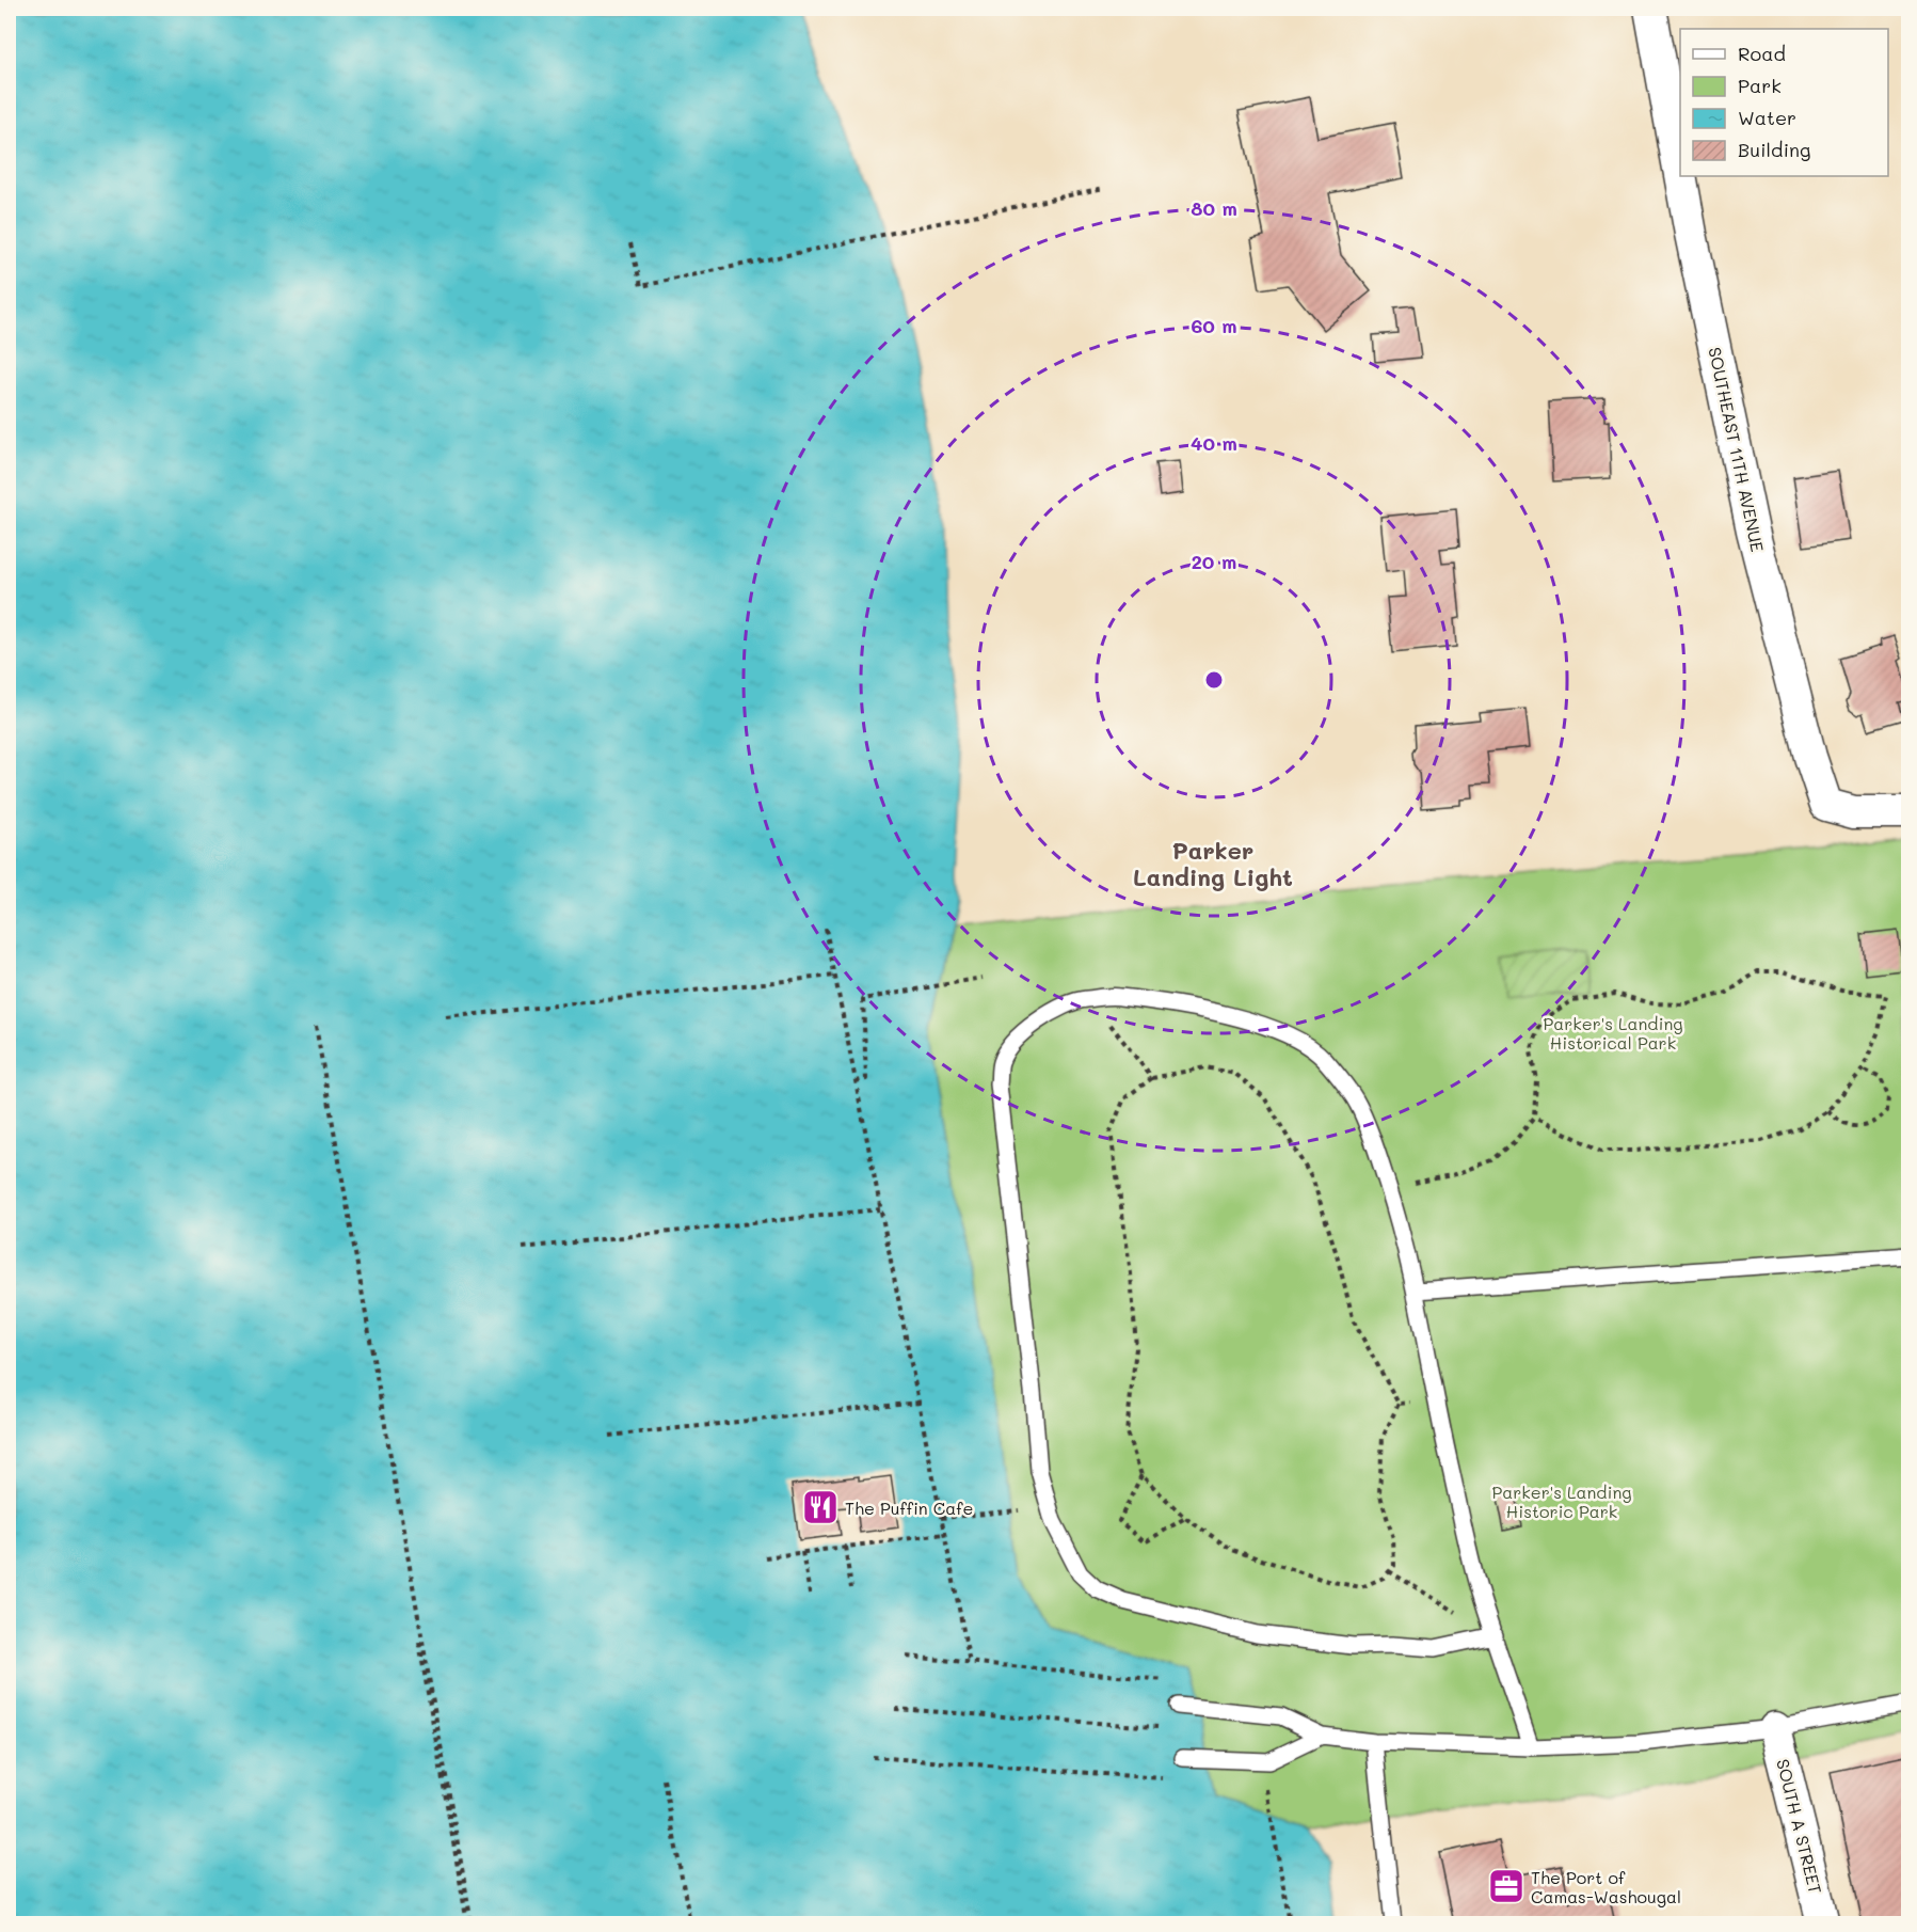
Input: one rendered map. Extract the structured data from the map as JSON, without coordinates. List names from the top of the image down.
{
  "streets": {
    "street": ["SOUTHEAST 11TH AVENUE", "SOUTH A STREET"]
  },
  "districts": ["Parker Landing Light"],
  "parks": ["Parker's Landing Historical Park", "Parker's Landing Historic Park"],
  "places": {
    "restaurant": ["The Puffin Cafe"],
    "office": ["The Port of Camas-Washougal"]
  },
  "legend": [
    "Road",
    "Park",
    "Water",
    "Building"
  ],
  "rings": [
    "80 m",
    "60 m",
    "40 m",
    "20 m"
  ]
}
